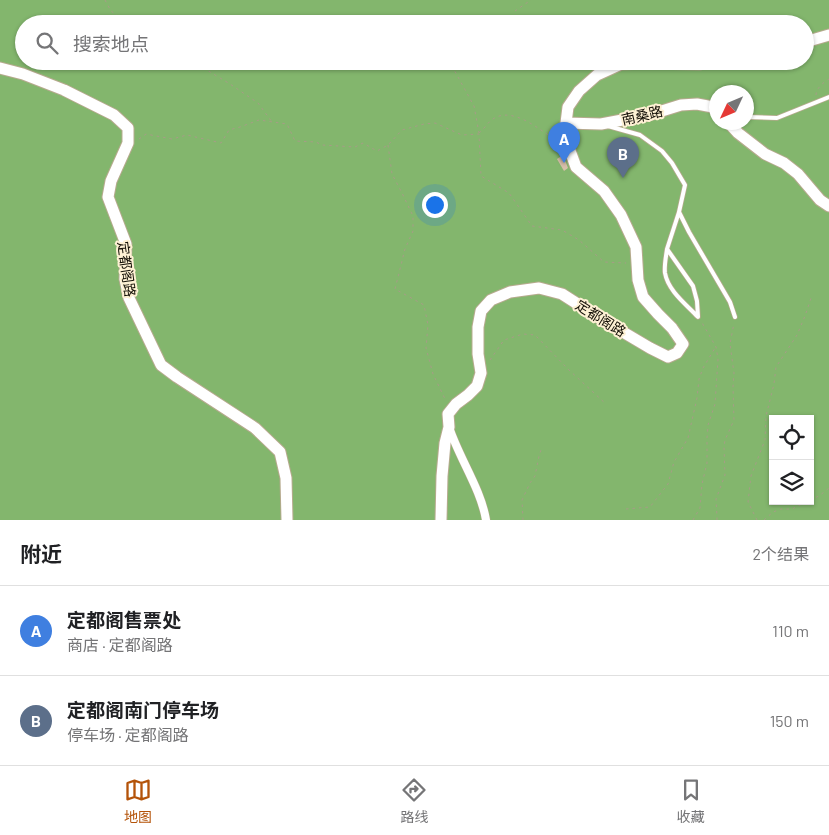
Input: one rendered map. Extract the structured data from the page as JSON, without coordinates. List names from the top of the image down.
{
  "streets": {
    "street": ["南桑路", "定都阁路"]
  },
  "crossings": [
    ["南桑路", "定都阁路"]
  ],
  "north": "bottom left",
  "page": {
    "search": "搜索地点",
    "pins": ["A", "B"],
    "heading": ["附近", "2个结果"],
    "list": [
      {
        "mark": "A",
        "name": "定都阁售票处",
        "note": "商店 · 定都阁路",
        "value": "110 m"
      },
      {
        "mark": "B",
        "name": "定都阁南门停车场",
        "note": "停车场 · 定都阁路",
        "value": "150 m"
      }
    ],
    "nav": ["地图", "路线", "收藏"]
  }
}
